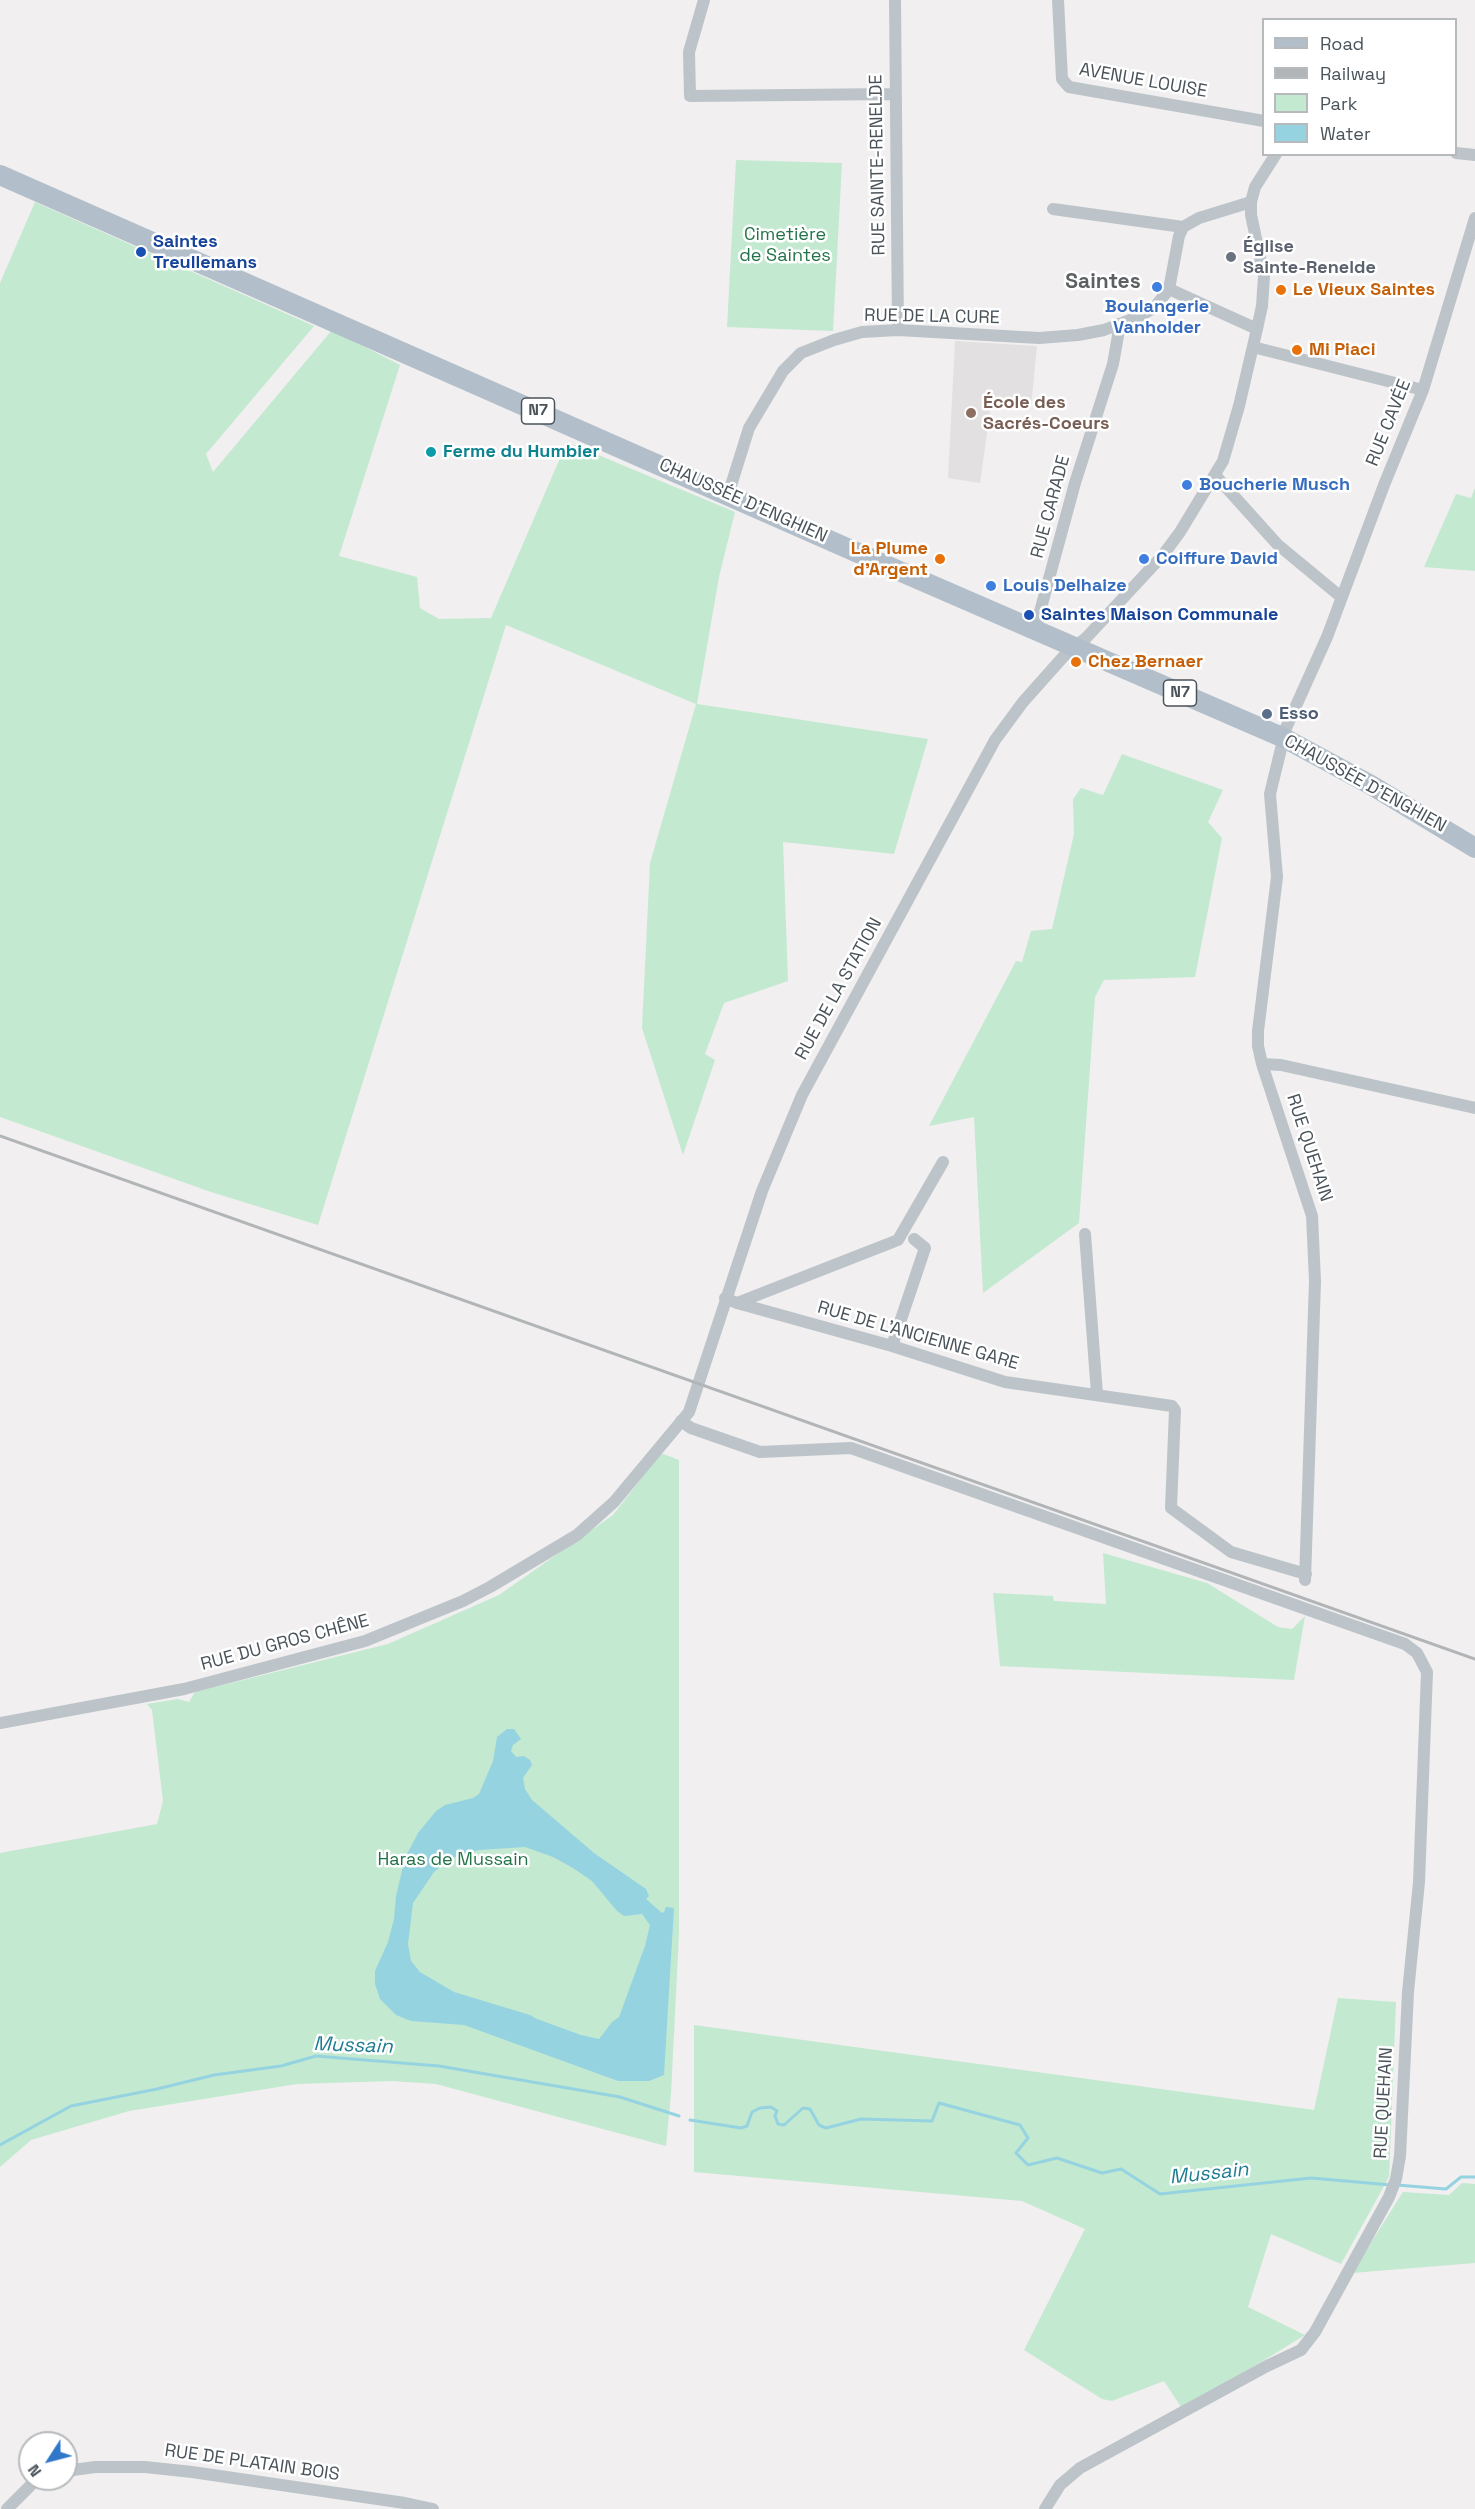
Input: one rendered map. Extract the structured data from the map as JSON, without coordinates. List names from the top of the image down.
{
  "streets": {
    "main road": ["N7", "CHAUSSÉE D'ENGHIEN"],
    "street": [
      "AVENUE LOUISE",
      "RUE SAINTE-RENELDE",
      "RUE DE LA CURE",
      "RUE CAVÉE",
      "RUE CARADE",
      "RUE DE LA STATION",
      "RUE QUEHAIN",
      "RUE DE L'ANCIENNE GARE",
      "RUE DU GROS CHÊNE",
      "RUE DE PLATAIN BOIS"
    ]
  },
  "crossings": [
    ["RUE SAINTE-RENELDE", "RUE DE LA CURE"],
    ["RUE DE LA CURE", "CHAUSSÉE D'ENGHIEN"],
    ["RUE DE LA CURE", "RUE CARADE"],
    ["RUE CAVÉE", "CHAUSSÉE D'ENGHIEN"],
    ["RUE CAVÉE", "RUE QUEHAIN"],
    ["CHAUSSÉE D'ENGHIEN", "RUE CARADE"],
    ["CHAUSSÉE D'ENGHIEN", "RUE DE LA STATION"],
    ["CHAUSSÉE D'ENGHIEN", "RUE QUEHAIN"],
    ["RUE DE LA STATION", "RUE DE L'ANCIENNE GARE"],
    ["RUE DE LA STATION", "RUE DU GROS CHÊNE"],
    ["RUE QUEHAIN", "RUE DE L'ANCIENNE GARE"],
    ["RUE QUEHAIN", "RUE DU GROS CHÊNE"]
  ],
  "districts": ["Saintes"],
  "water": ["Mussain"],
  "parks": ["Cimetière de Saintes", "Haras de Mussain"],
  "places": [
    "Saintes Treullemans",
    "Église Sainte-Renelde",
    "Boulangerie Vanholder",
    "Le Vieux Saintes",
    "Mi Piaci",
    "École des Sacrés-Coeurs",
    "Ferme du Humbier",
    "Boucherie Musch",
    "La Plume d'Argent",
    "Coiffure David",
    "Louis Delhaize",
    "Saintes Maison Communale",
    "Chez Bernaer",
    "Esso"
  ],
  "legend": [
    "Road",
    "Railway",
    "Park",
    "Water"
  ],
  "north": "bottom left"
}
